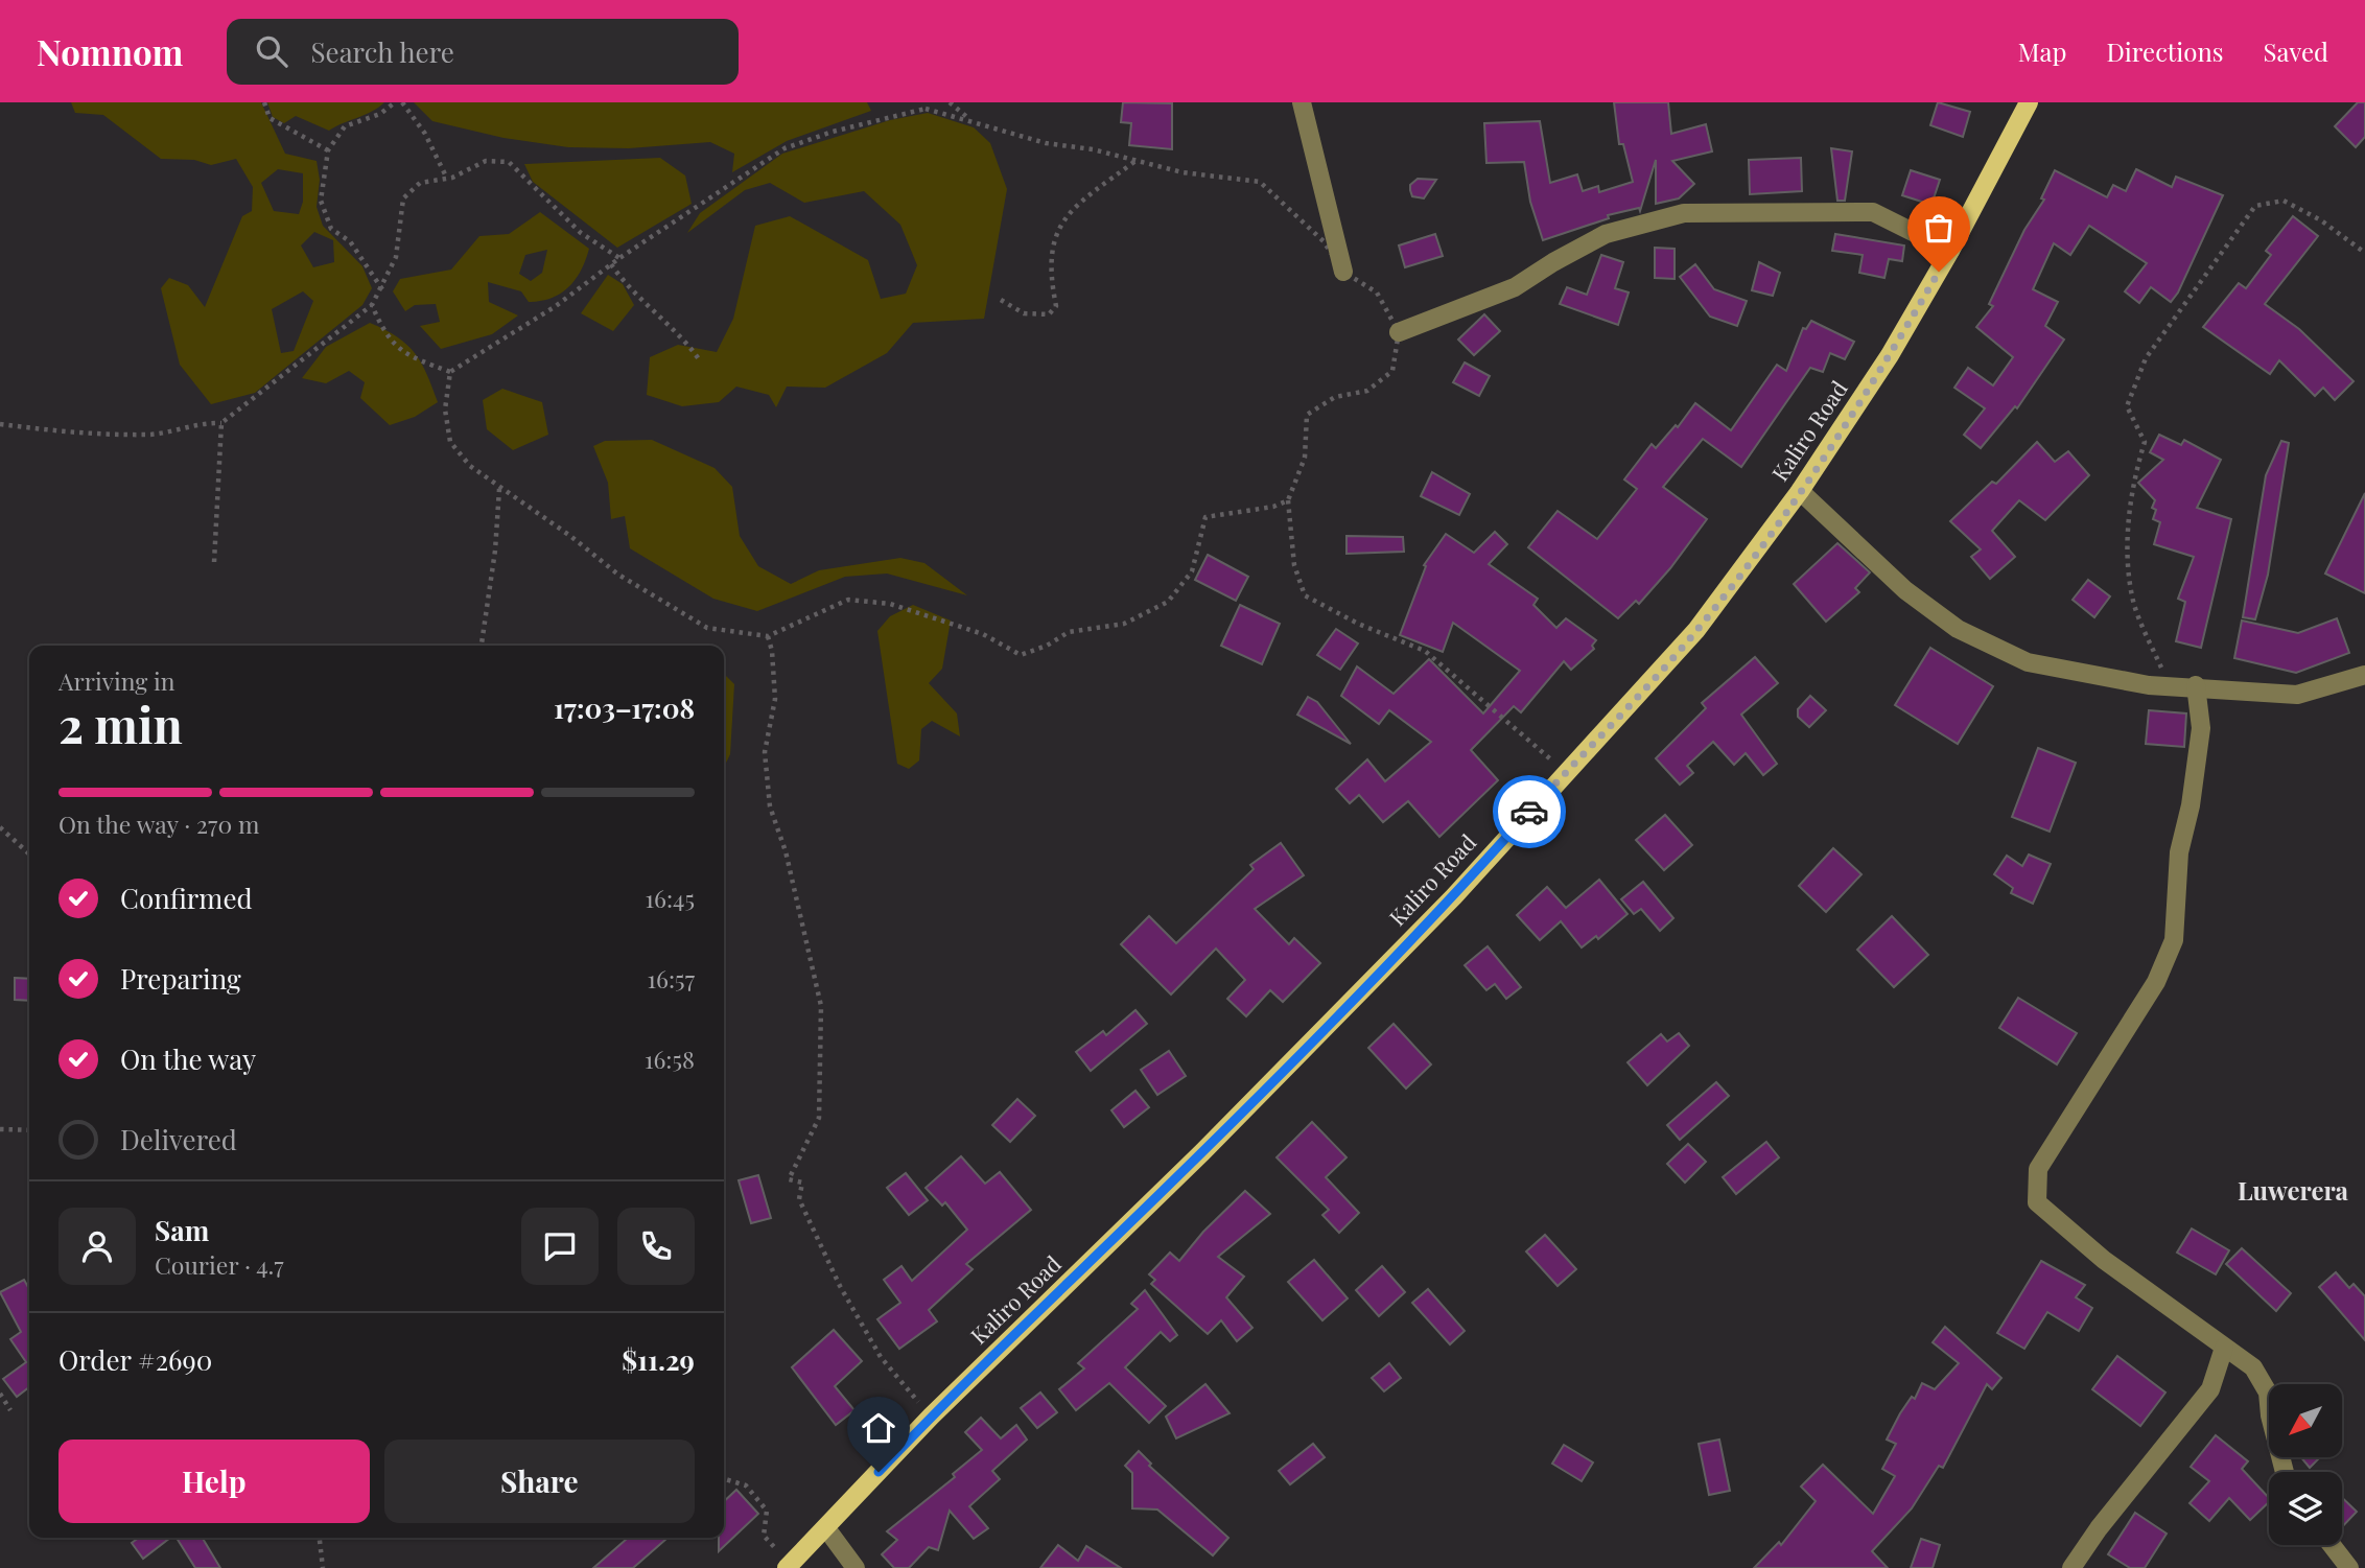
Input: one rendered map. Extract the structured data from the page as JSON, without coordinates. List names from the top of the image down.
{
  "streets": {
    "main road": ["Kaliro Road"]
  },
  "districts": ["Luwerera"],
  "north": "bottom left",
  "page": {
    "header": "Nomnom",
    "search": "Search here",
    "nav": ["Map", "Directions", "Saved"],
    "heading": ["2 min", "Arriving in", "17:03–17:08"],
    "panel": [
      "Sam",
      "Courier · 4.7",
      "Order #2690",
      "$11.29"
    ],
    "bar": "On the way · 270 m",
    "list": [
      ["Confirmed", "16:45"],
      ["Preparing", "16:57"],
      ["On the way", "16:58"],
      "Delivered"
    ],
    "buttons": ["Help", "Share"]
  }
}
